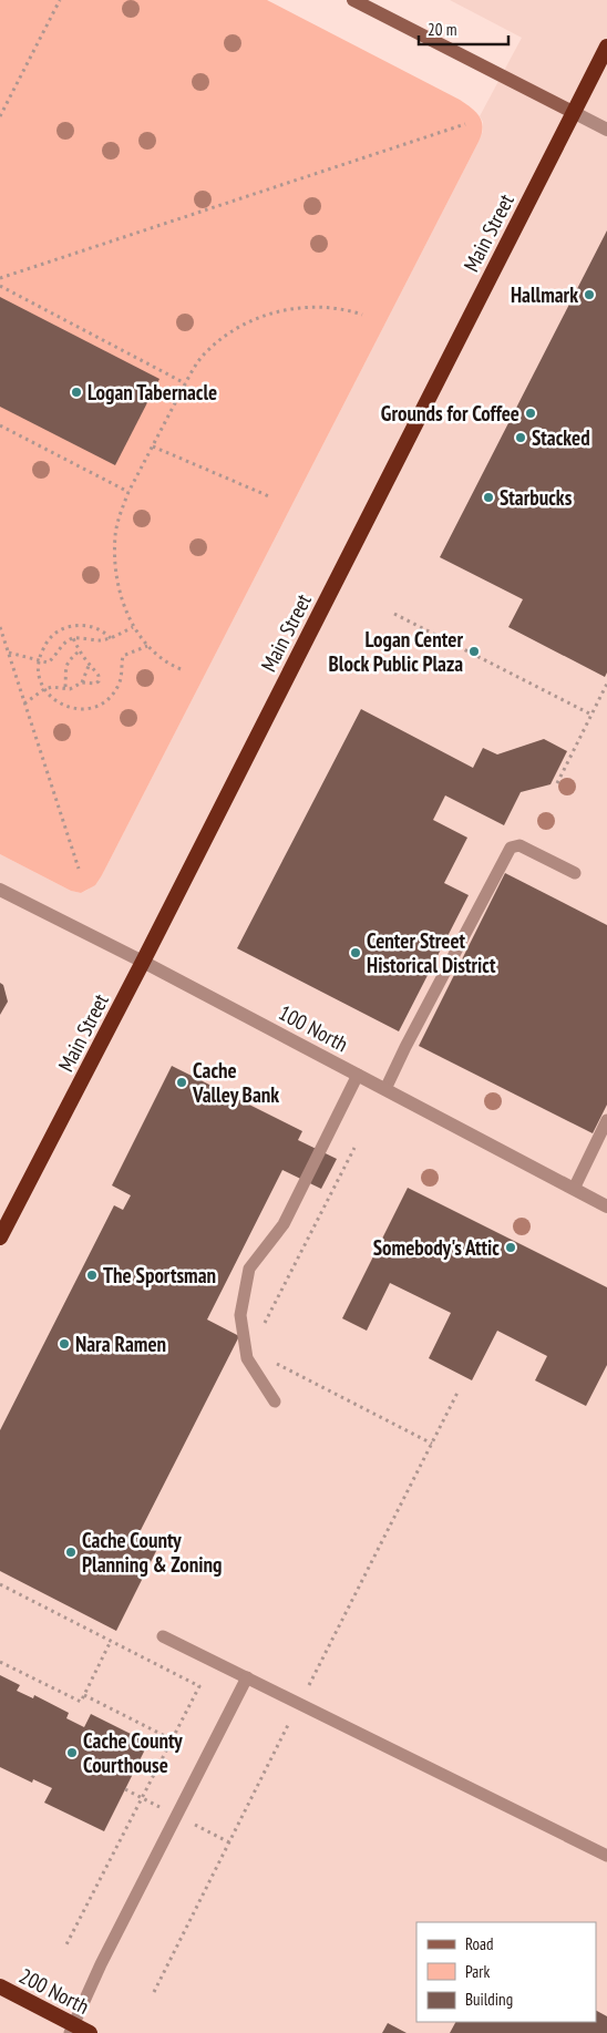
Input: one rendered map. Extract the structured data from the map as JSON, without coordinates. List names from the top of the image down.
{
  "streets": {
    "highway": ["Main Street", "200 North"],
    "street": ["100 North"]
  },
  "crossings": [
    ["Main Street", "100 North"]
  ],
  "places": [
    "Hallmark",
    "Logan Tabernacle",
    "Grounds for Coffee",
    "Stacked",
    "Starbucks",
    "Logan Center Block Public Plaza",
    "Center Street Historical District",
    "Cache Valley Bank",
    "Somebody's Attic",
    "The Sportsman",
    "Nara Ramen",
    "Cache County Planning & Zoning",
    "Cache County Courthouse"
  ],
  "legend": ["Road", "Park", "Building"],
  "scale_bar": "20 m"
}
